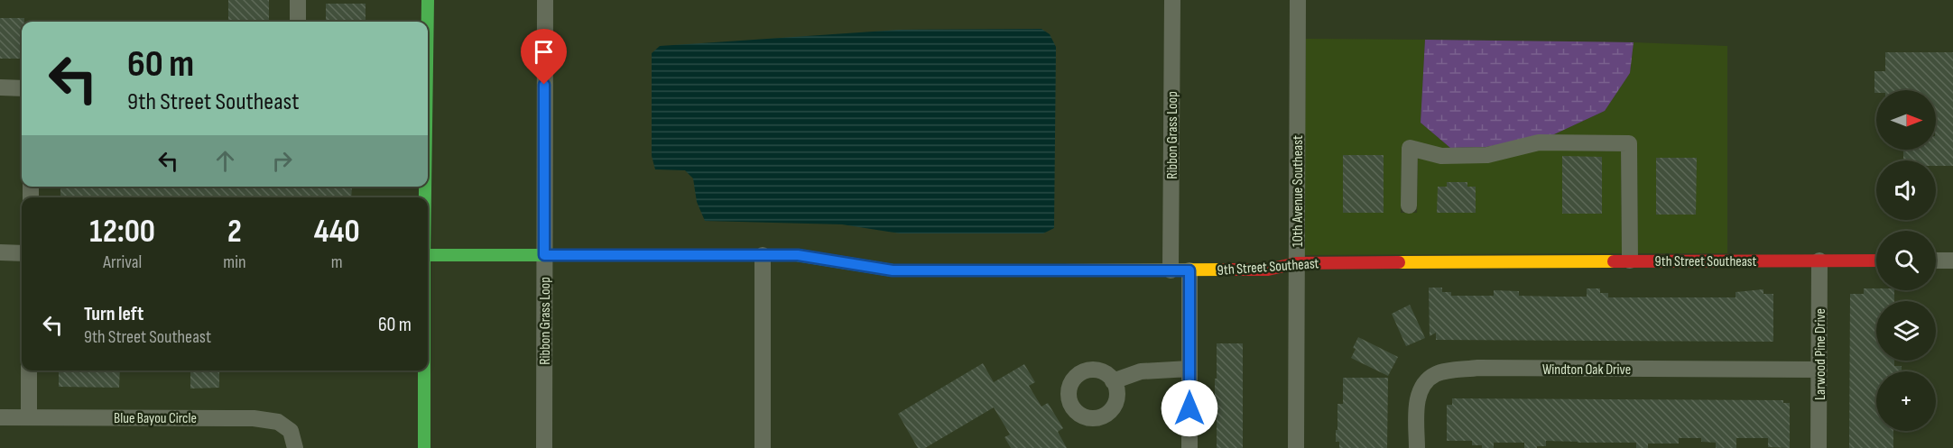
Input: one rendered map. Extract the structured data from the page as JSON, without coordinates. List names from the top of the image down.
{
  "streets": {
    "street": [
      "Ribbon Grass Loop",
      "10th Avenue Southeast",
      "9th Street Southeast",
      "Larwood Pine Drive",
      "Windton Oak Drive",
      "Blue Bayou Circle"
    ]
  },
  "crossings": [
    ["Ribbon Grass Loop", "9th Street Southeast"],
    ["10th Avenue Southeast", "9th Street Southeast"],
    ["9th Street Southeast", "Larwood Pine Drive"],
    ["Larwood Pine Drive", "Windton Oak Drive"]
  ],
  "north": "right",
  "page": {
    "turn": ["60 m", "9th Street Southeast"],
    "map_buttons": "+",
    "eta": [
      "12:00",
      "Arrival",
      "2",
      "min",
      "440",
      "m"
    ],
    "list": [
      {
        "name": "Turn left",
        "note": "9th Street Southeast",
        "value": "60 m"
      }
    ]
  }
}
